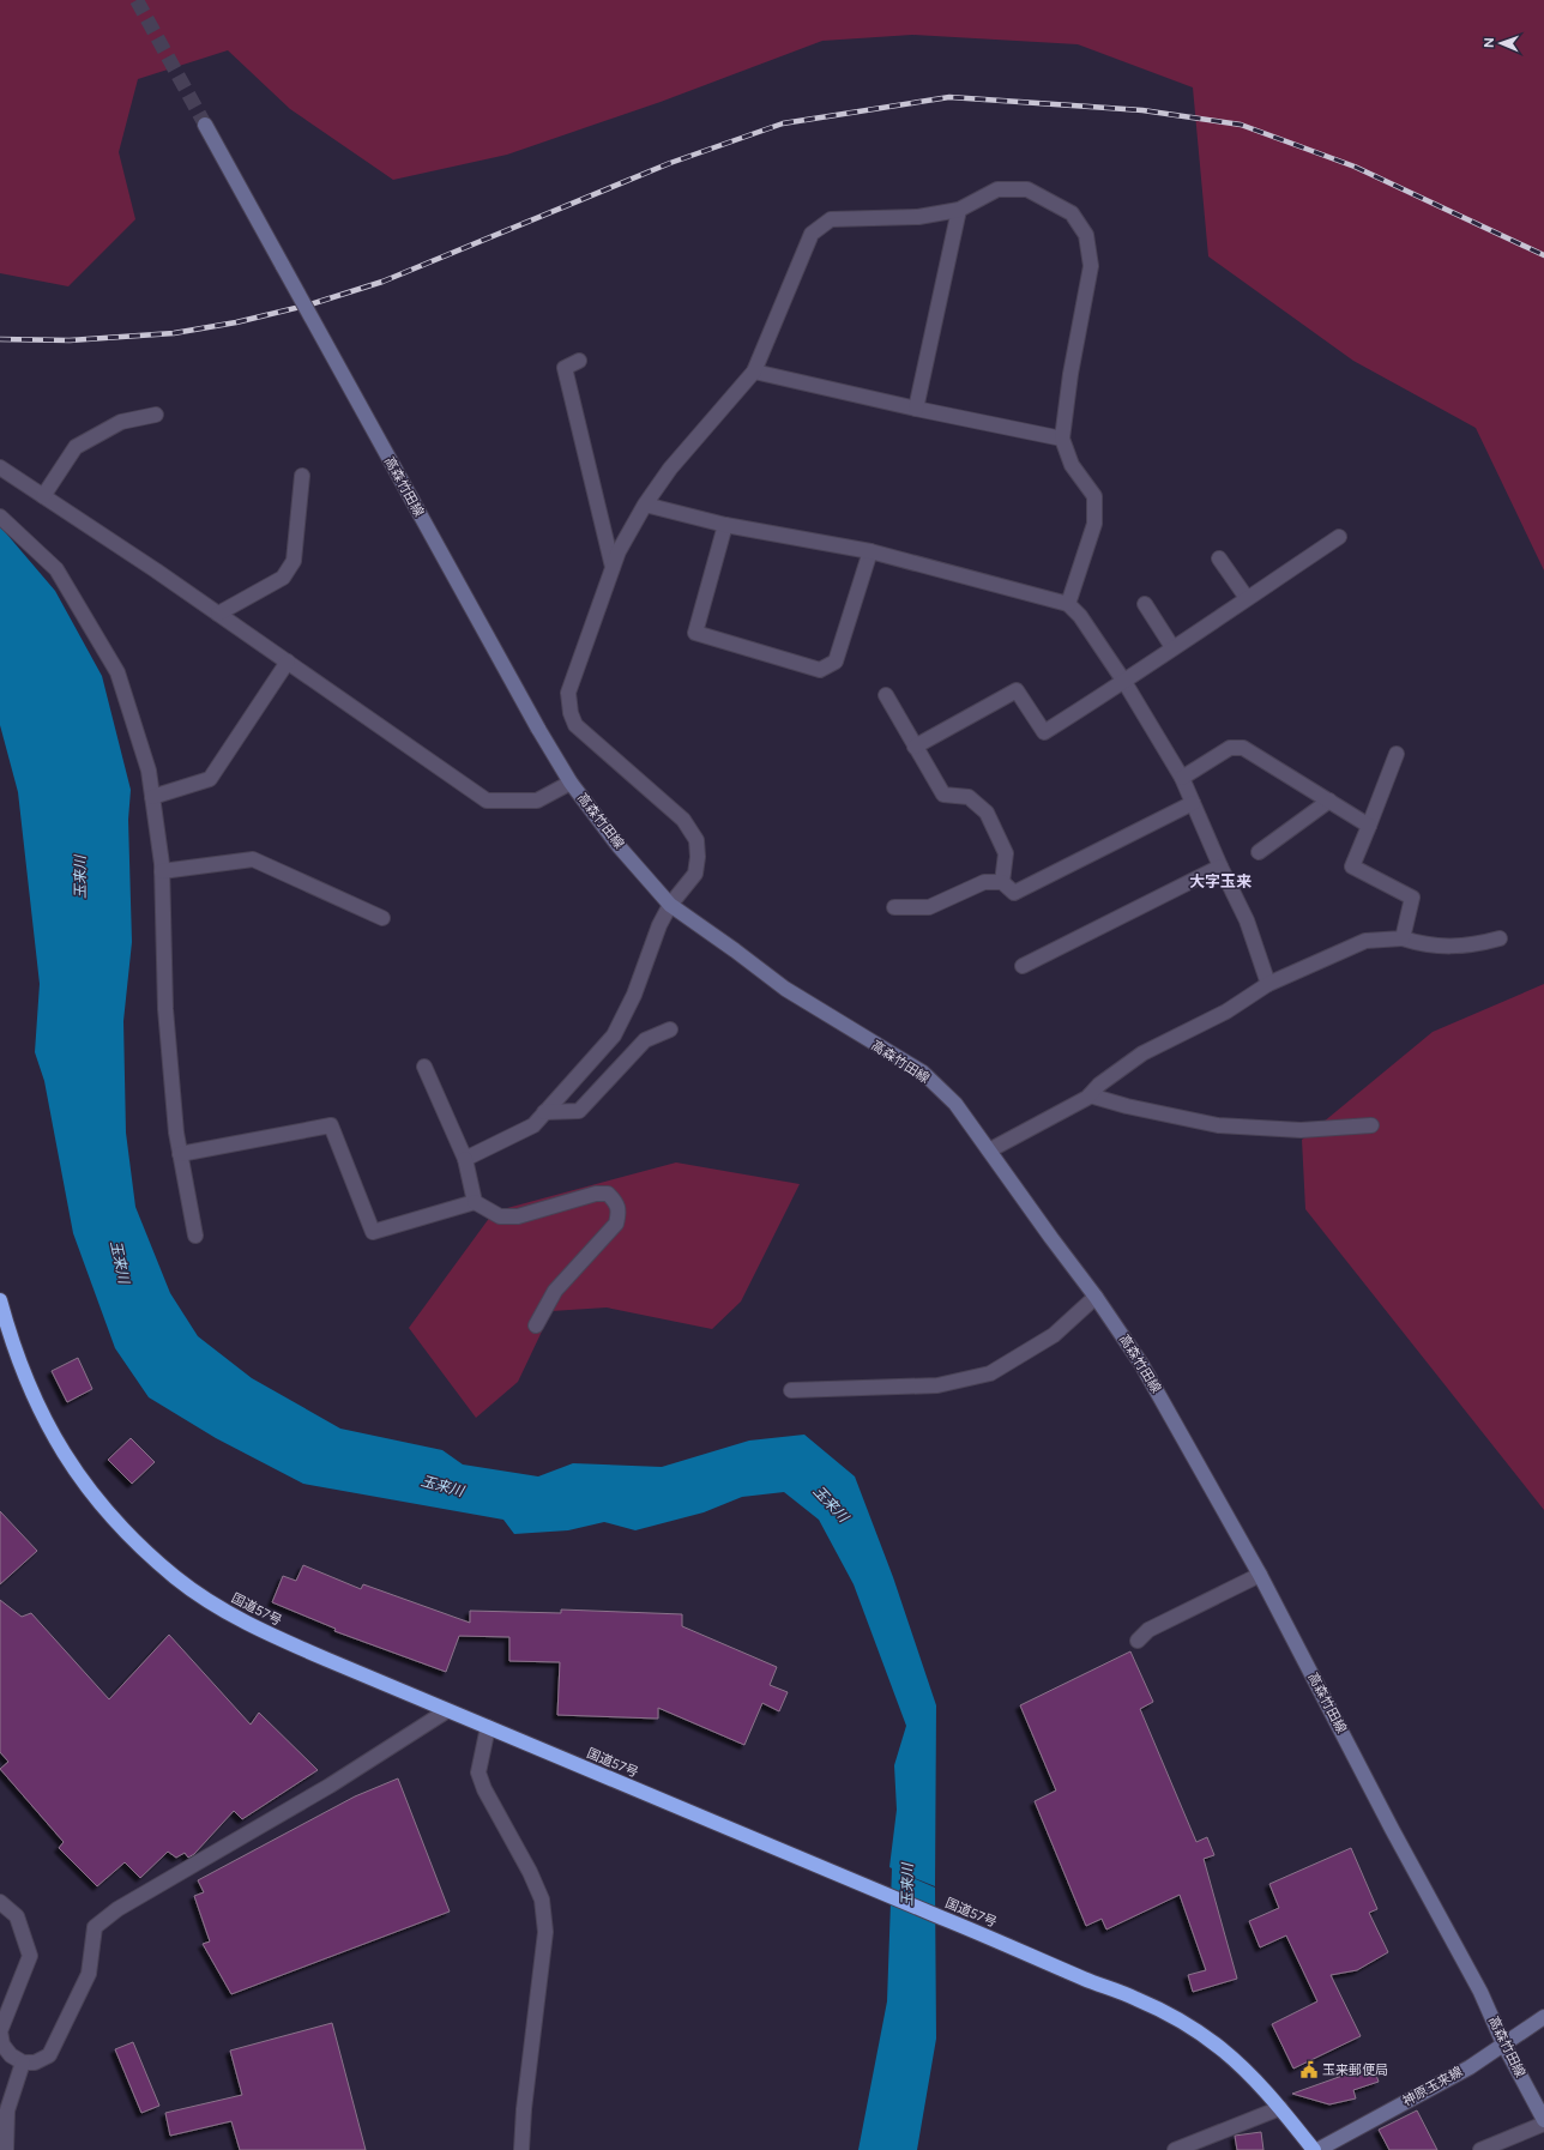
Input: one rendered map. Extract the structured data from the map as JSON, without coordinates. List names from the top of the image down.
{
  "streets": {
    "highway": ["国道57号"],
    "main road": ["高森竹田線", "神原玉来線"]
  },
  "crossings": [
    ["高森竹田線", "神原玉来線"],
    ["国道57号", "神原玉来線"]
  ],
  "districts": ["大字玉来"],
  "water": ["玉来川"],
  "places": {
    "public building": ["玉来郵便局"]
  },
  "north": "left"
}
